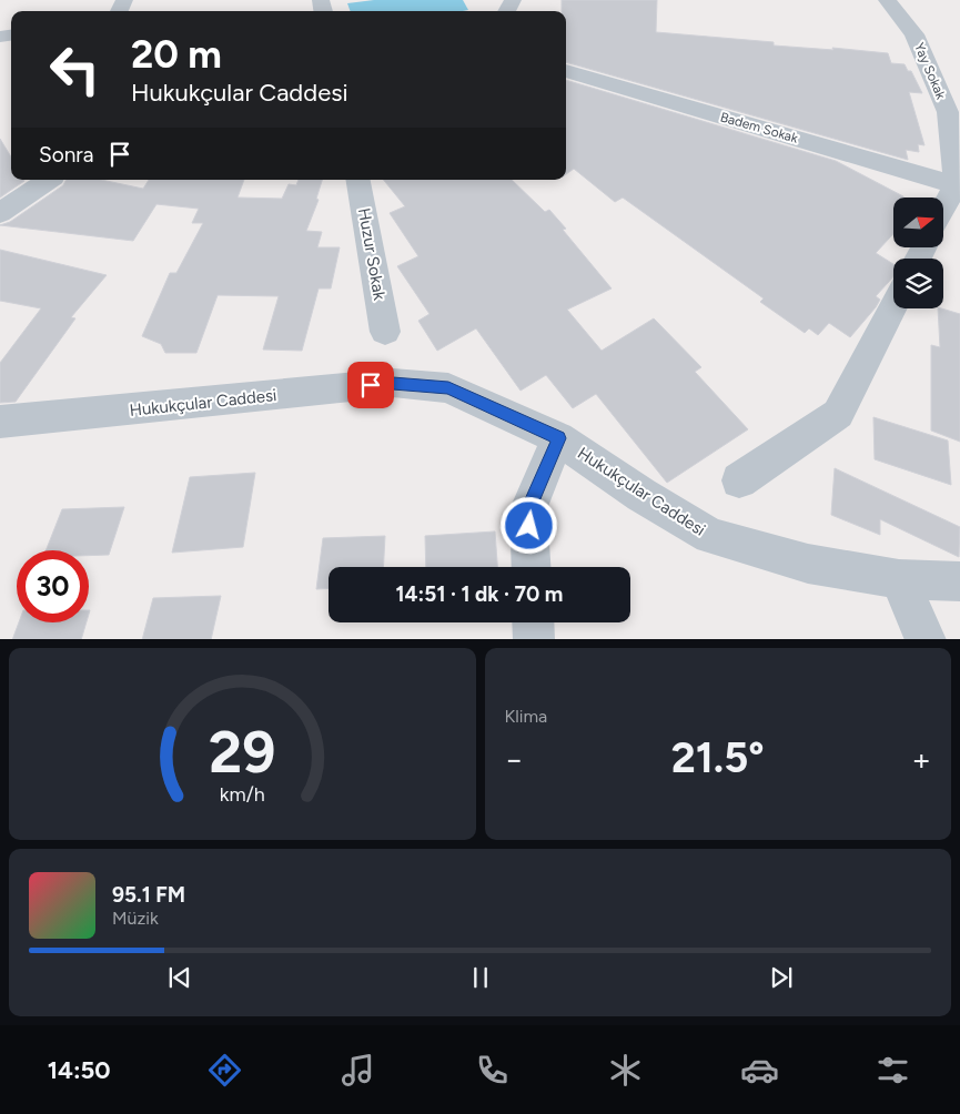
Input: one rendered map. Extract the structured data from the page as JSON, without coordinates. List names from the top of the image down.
{
  "streets": {
    "street": [
      "Yay Sokak",
      "Badem Sokak",
      "Huzur Sokak",
      "Hukukçular Caddesi"
    ]
  },
  "crossings": [
    ["Yay Sokak", "Badem Sokak"]
  ],
  "north": "right",
  "page": {
    "turn": ["20 m", "Hukukçular Caddesi"],
    "then": "Sonra",
    "limit": "30",
    "trip": "14:51 · 1 dk · 70 m",
    "tile": "Klima",
    "heat": ["−", "21.5°", "+"],
    "song": ["95.1 FM", "Müzik"],
    "tabs": "14:50",
    "gauge": ["29", "km/h"]
  }
}
